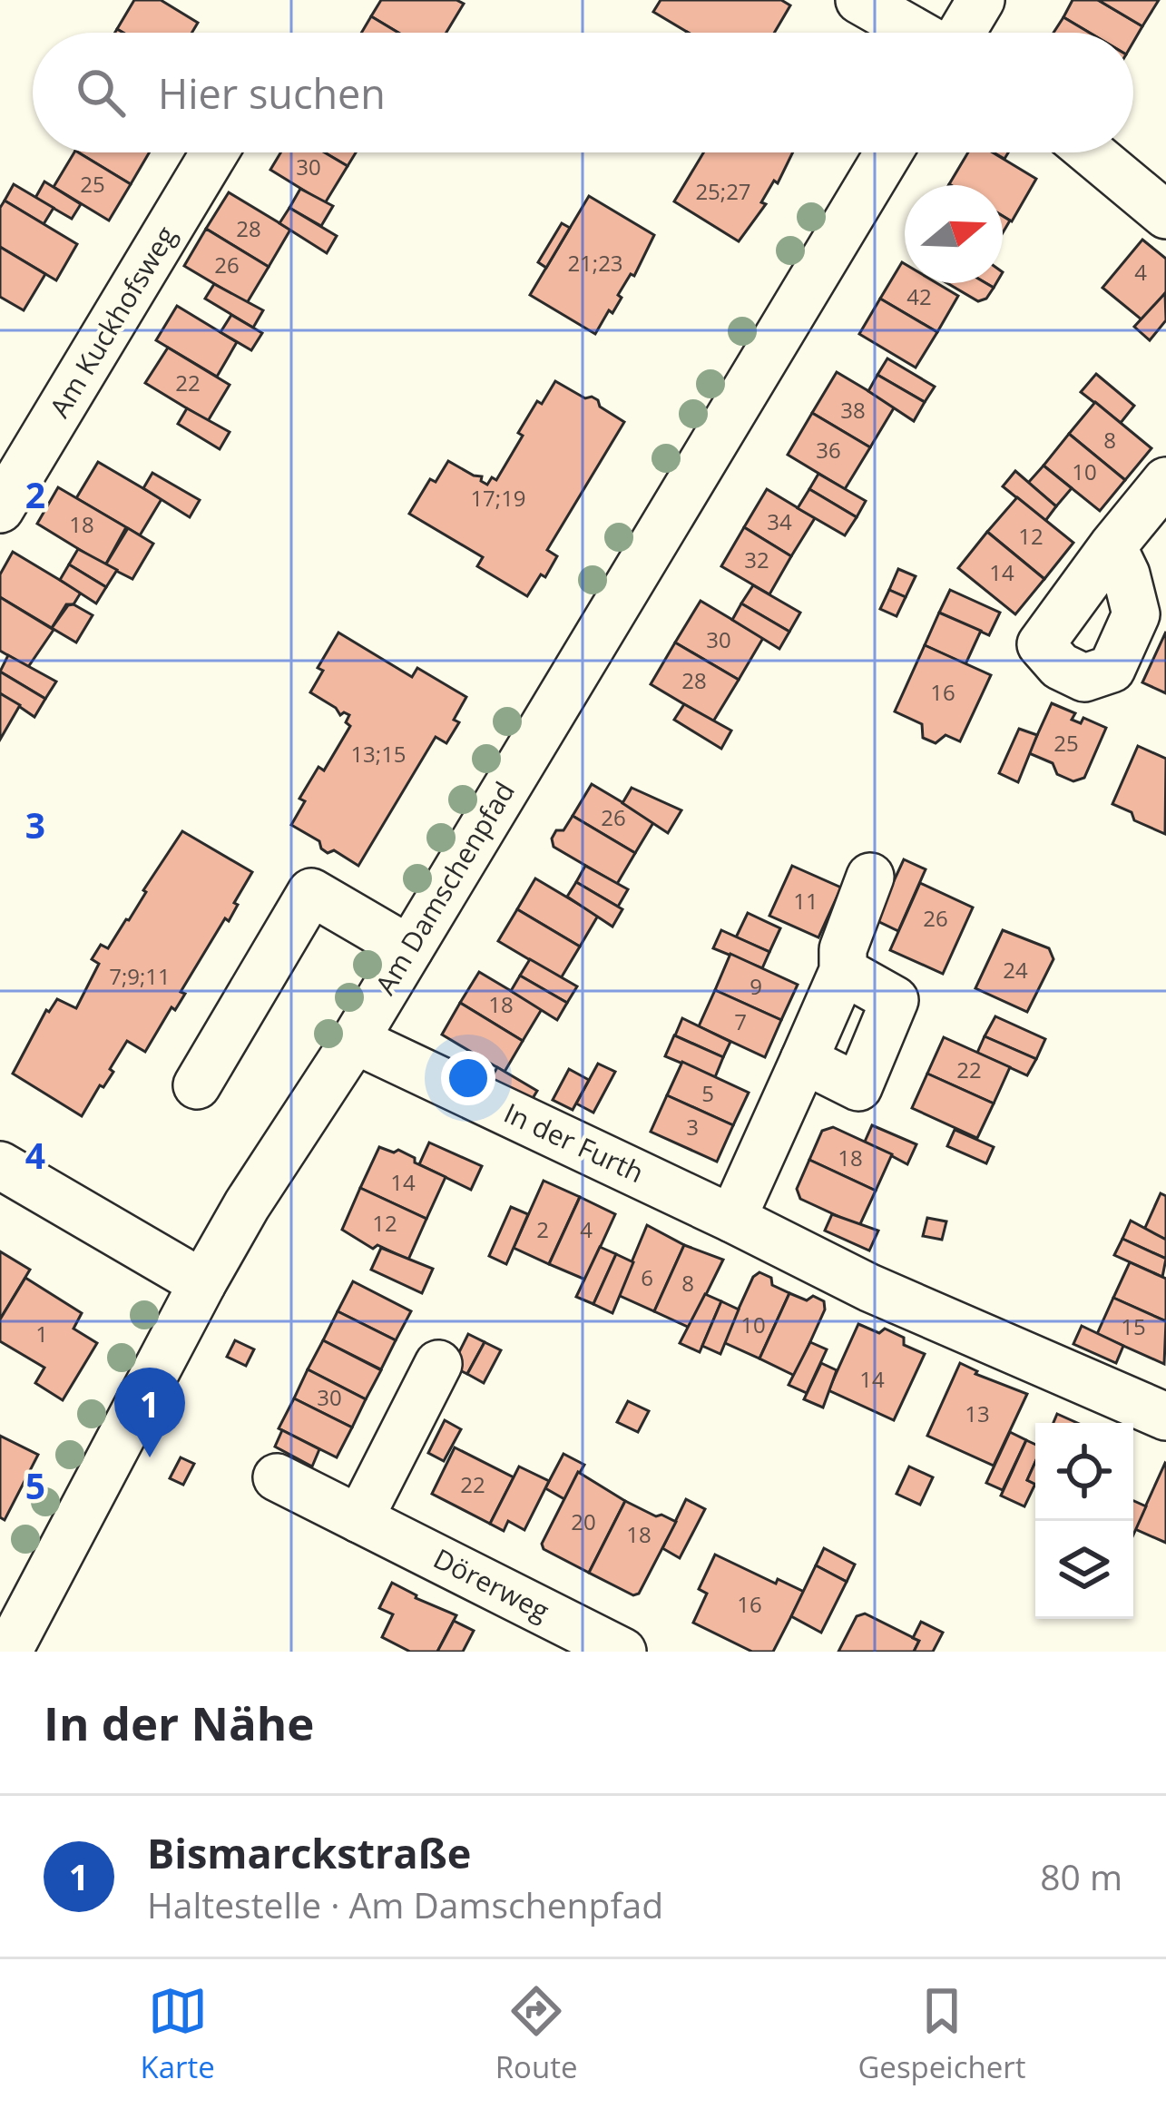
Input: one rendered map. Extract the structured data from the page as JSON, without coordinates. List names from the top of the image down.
{
  "streets": {
    "street": [
      "Am Kuckhofsweg",
      "Am Damschenpfad",
      "In der Furth",
      "Dörerweg"
    ]
  },
  "crossings": [
    ["Am Damschenpfad", "In der Furth"]
  ],
  "house_numbers": [
    "30",
    "25",
    "25;27",
    "28",
    "21;23",
    "26",
    "4",
    "42",
    "22",
    "38",
    "8",
    "36",
    "10",
    "17;19",
    "34",
    "18",
    "12",
    "32",
    "14",
    "30",
    "28",
    "16",
    "25",
    "13;15",
    "26",
    "11",
    "26",
    "24",
    "7;9;11",
    "9",
    "18",
    "7",
    "22",
    "5",
    "3",
    "18",
    "14",
    "12",
    "2",
    "4",
    "6",
    "8",
    "10",
    "15",
    "1",
    "14",
    "30",
    "13",
    "22",
    "20",
    "18",
    "16"
  ],
  "north": "right",
  "page": {
    "search": "Hier suchen",
    "pins": "1",
    "heading": "In der Nähe",
    "list": [
      {
        "mark": "1",
        "name": "Bismarckstraße",
        "note": "Haltestelle · Am Damschenpfad",
        "value": "80 m"
      }
    ],
    "nav": ["Karte", "Route", "Gespeichert"]
  },
  "grid": {
    "rows": [
      "2",
      "3",
      "4",
      "5"
    ]
  }
}
